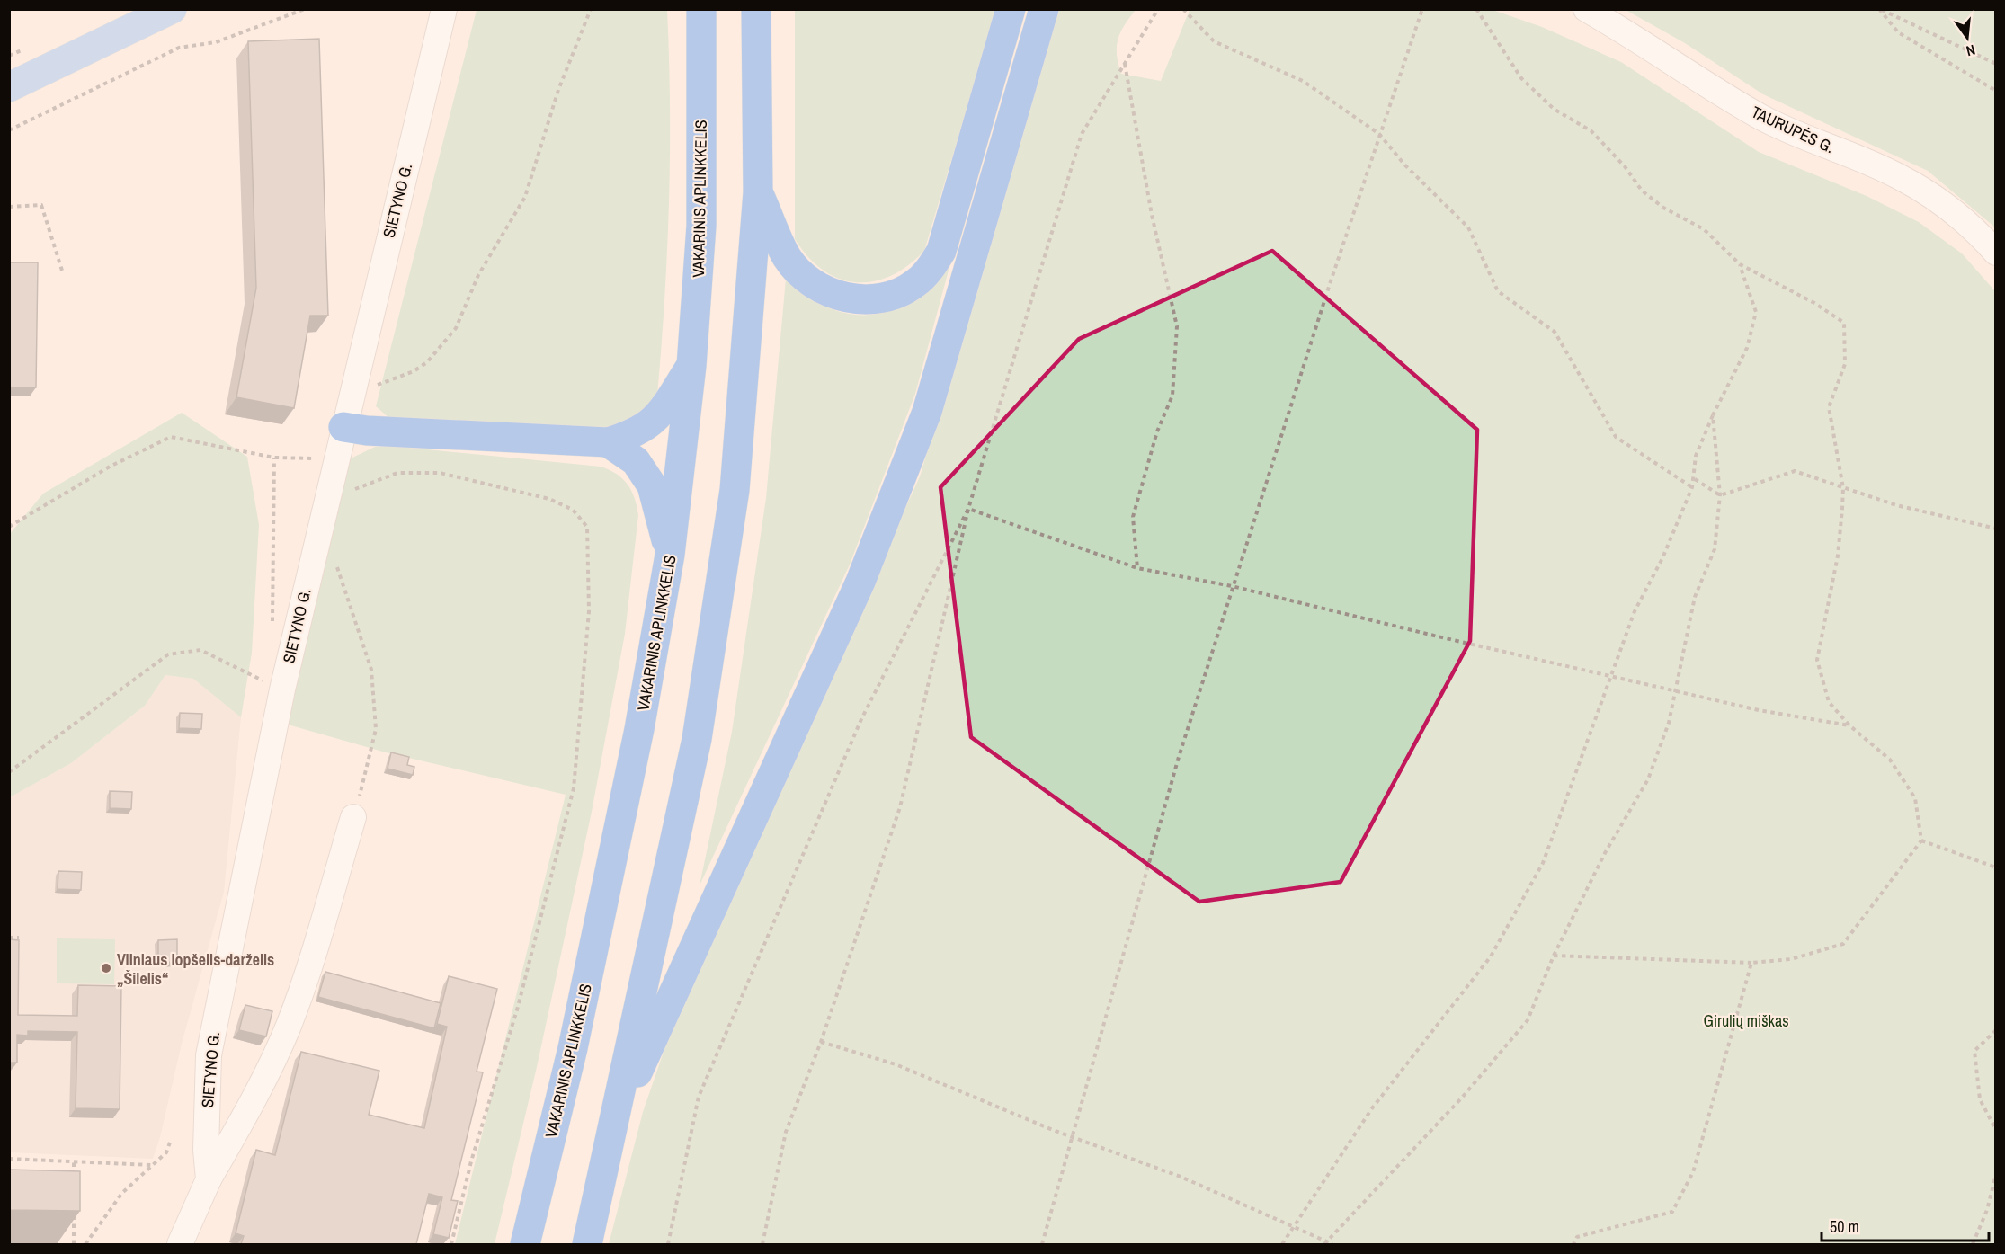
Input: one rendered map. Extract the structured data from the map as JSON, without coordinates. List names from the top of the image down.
{
  "streets": {
    "highway": ["VAKARINIS APLINKKELIS"],
    "street": ["TAURUPĖS G.", "SIETYNO G."]
  },
  "parks": ["Girulių miškas"],
  "places": ["Vilniaus lopšelis-darželis „Šilelis“"],
  "scale_bar": "50 m",
  "north": "bottom"
}
